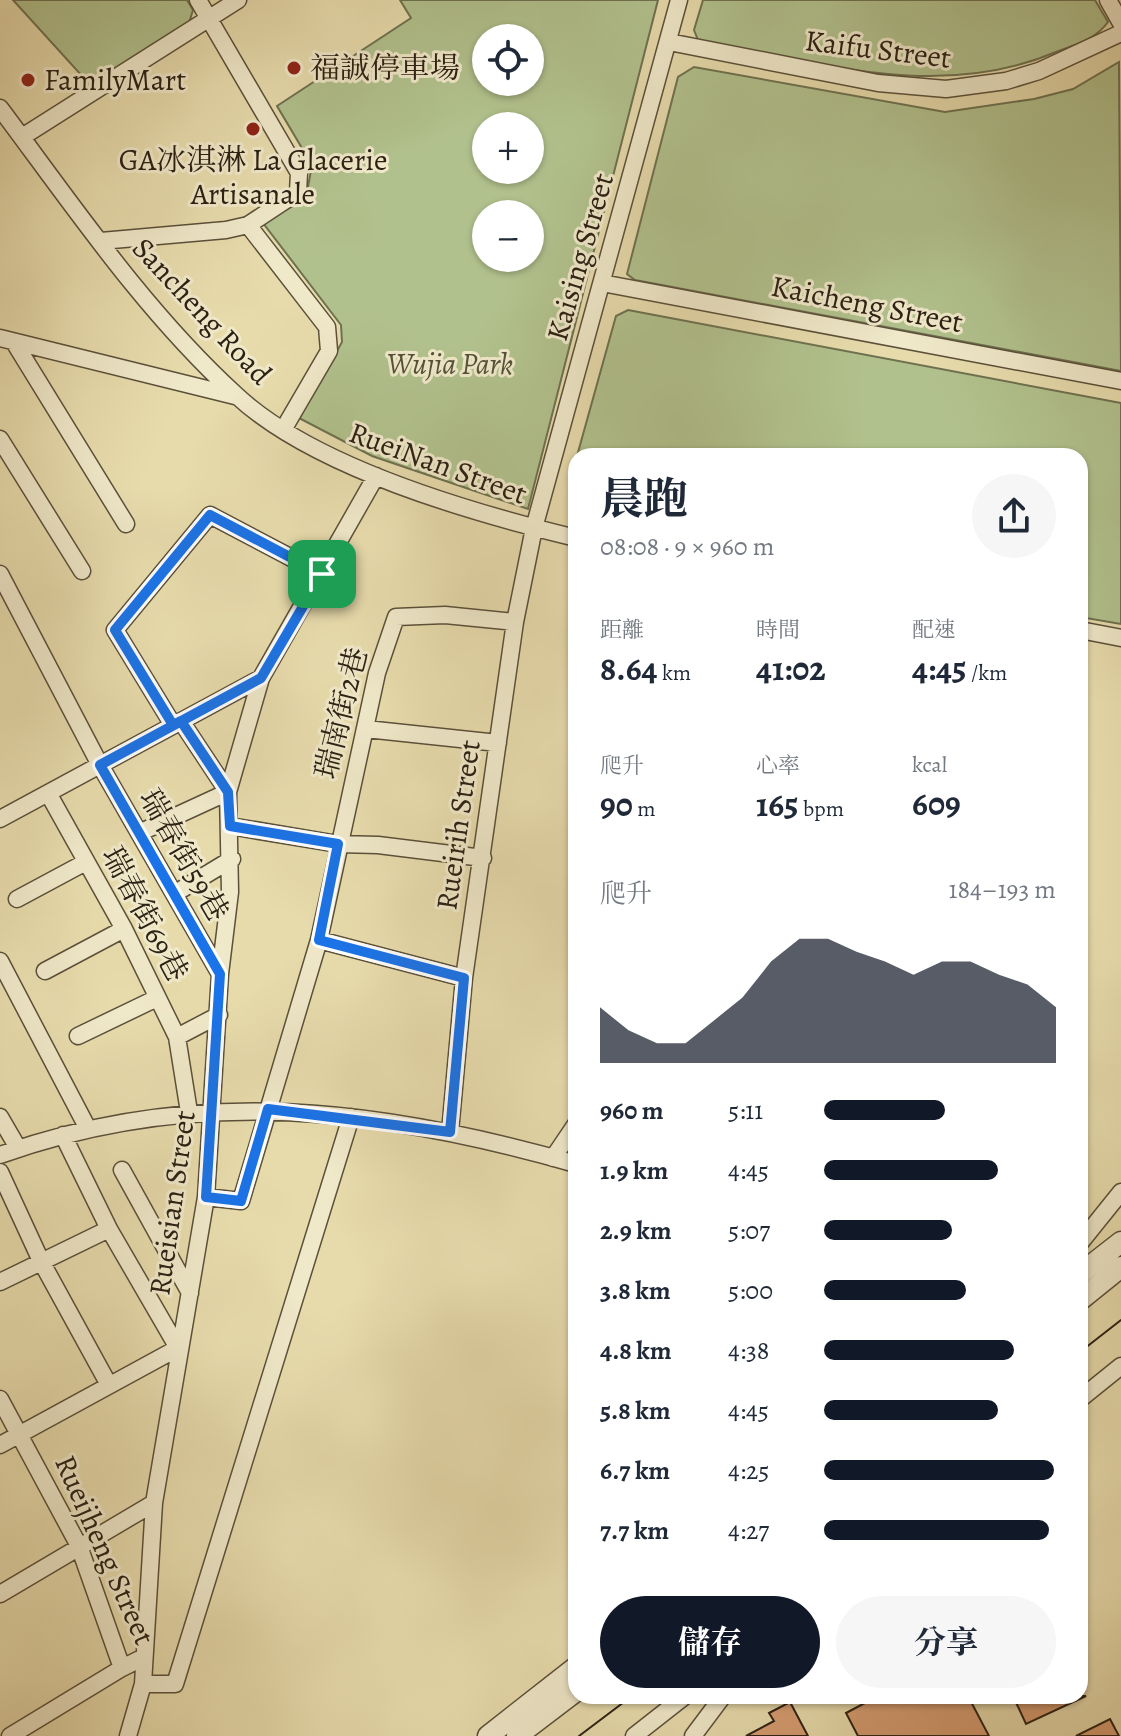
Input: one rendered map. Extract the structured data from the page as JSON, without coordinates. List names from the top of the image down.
{
  "streets": {
    "street": [
      "Kaifu Street",
      "Kaising Street",
      "Kaicheng Street",
      "Sancheng Road",
      "RueiNan Street",
      "瑞南街2巷",
      "Rueirih Street",
      "瑞春街59巷",
      "瑞春街69巷",
      "Rueisian Street",
      "Rueijheng Street"
    ]
  },
  "crossings": [
    ["Kaifu Street", "Kaising Street"],
    ["Kaising Street", "Kaicheng Street"],
    ["Kaising Street", "RueiNan Street"],
    ["Kaising Street", "Rueirih Street"],
    ["Sancheng Road", "RueiNan Street"],
    ["RueiNan Street", "Rueirih Street"],
    ["RueiNan Street", "Rueisian Street"],
    ["瑞南街2巷", "Rueirih Street"],
    ["瑞南街2巷", "Rueisian Street"],
    ["瑞春街59巷", "Rueisian Street"],
    ["Rueisian Street", "Rueijheng Street"]
  ],
  "parks": ["Wujia Park"],
  "places": ["福誠停車場", "FamilyMart", "GA冰淇淋 La Glacerie Artisanale"],
  "page": {
    "map_buttons": ["+", "−"],
    "heading": ["晨跑", "08:08 · 9 × 960 m"],
    "stats": [
      ["距離", "8.64 km"],
      ["時間", "41:02"],
      ["配速", "4:45 /km"],
      ["爬升", "90 m"],
      ["心率", "165 bpm"],
      ["kcal", "609"]
    ],
    "chart": ["爬升", "184–193 m"],
    "list": [
      {
        "name": "960 m",
        "note": "5:11"
      },
      {
        "name": "1.9 km",
        "note": "4:45"
      },
      {
        "name": "2.9 km",
        "note": "5:07"
      },
      {
        "name": "3.8 km",
        "note": "5:00"
      },
      {
        "name": "4.8 km",
        "note": "4:38"
      },
      {
        "name": "5.8 km",
        "note": "4:45"
      },
      {
        "name": "6.7 km",
        "note": "4:25"
      },
      {
        "name": "7.7 km",
        "note": "4:27"
      }
    ],
    "buttons": ["儲存", "分享"]
  }
}
